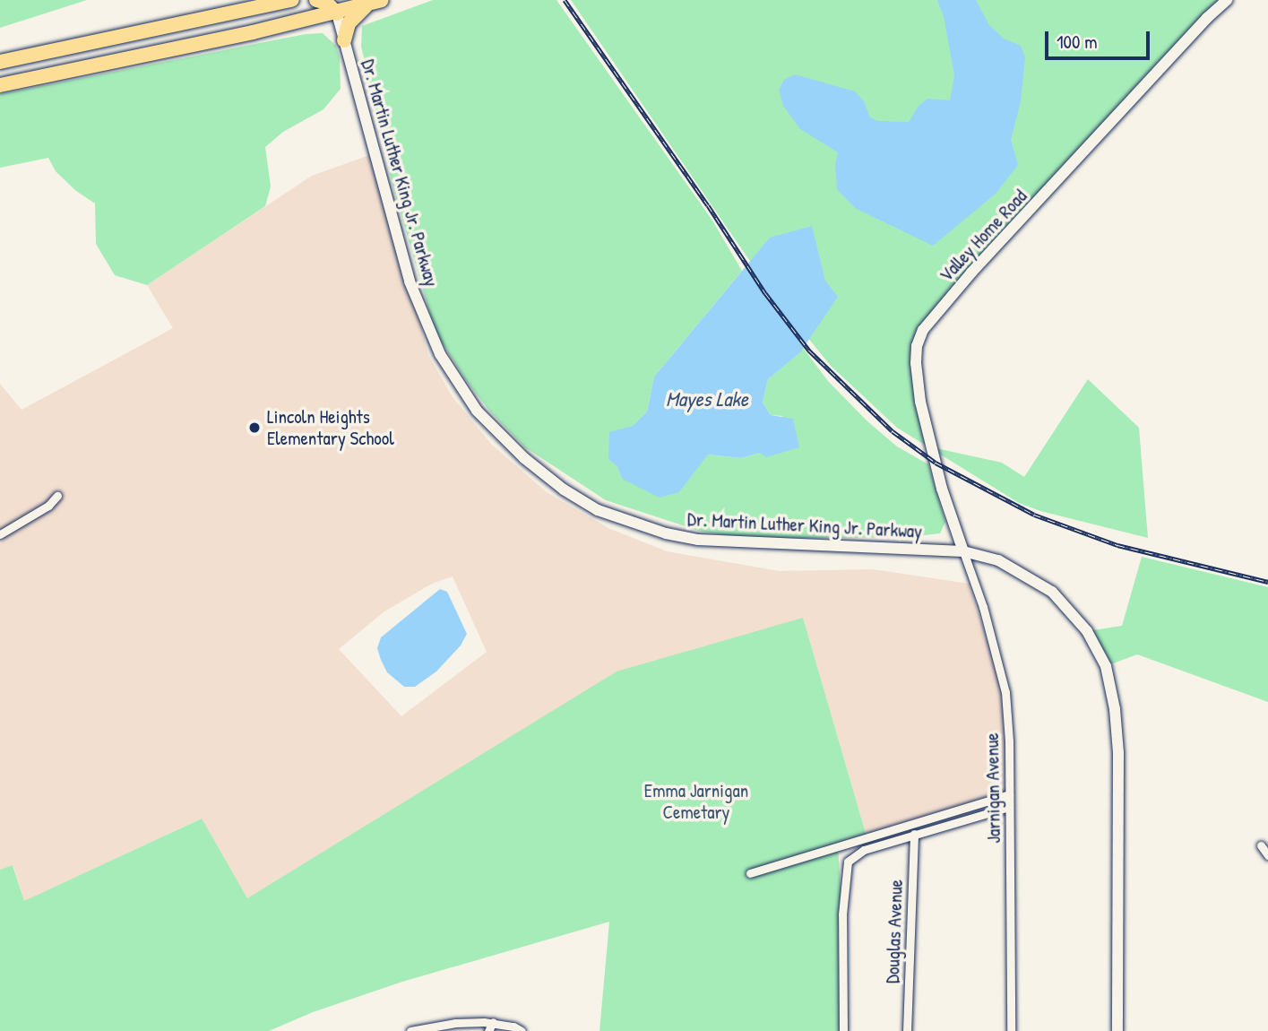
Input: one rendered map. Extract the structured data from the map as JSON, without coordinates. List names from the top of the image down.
{
  "streets": {
    "main road": ["Dr. Martin Luther King Jr. Parkway", "Valley Home Road"],
    "street": ["Jarnigan Avenue", "Douglas Avenue"]
  },
  "crossings": [
    ["Dr. Martin Luther King Jr. Parkway", "Valley Home Road"],
    ["Dr. Martin Luther King Jr. Parkway", "Jarnigan Avenue"],
    ["Valley Home Road", "Jarnigan Avenue"]
  ],
  "water": ["Mayes Lake"],
  "parks": ["Emma Jarnigan Cemetary"],
  "places": ["Lincoln Heights Elementary School"],
  "scale_bar": "100 m"
}
